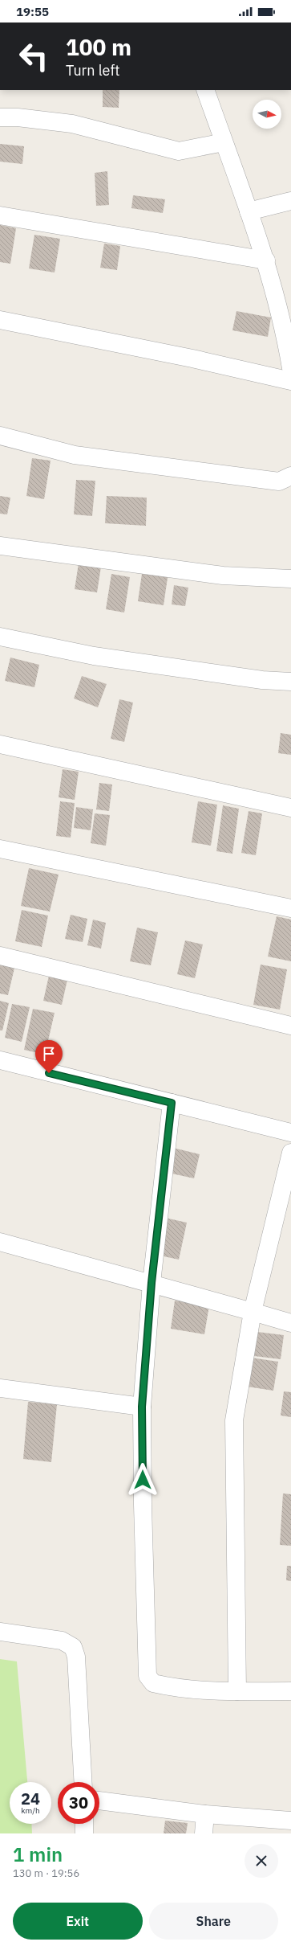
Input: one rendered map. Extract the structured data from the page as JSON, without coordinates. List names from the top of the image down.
{
  "north": "right",
  "page": {
    "status": "19:55",
    "turn": ["100 m", "Turn left"],
    "speed": "24 km/h",
    "limit": "30",
    "heading": ["1 min", "130 m · 19:56"],
    "buttons": ["Exit", "Share"]
  }
}
